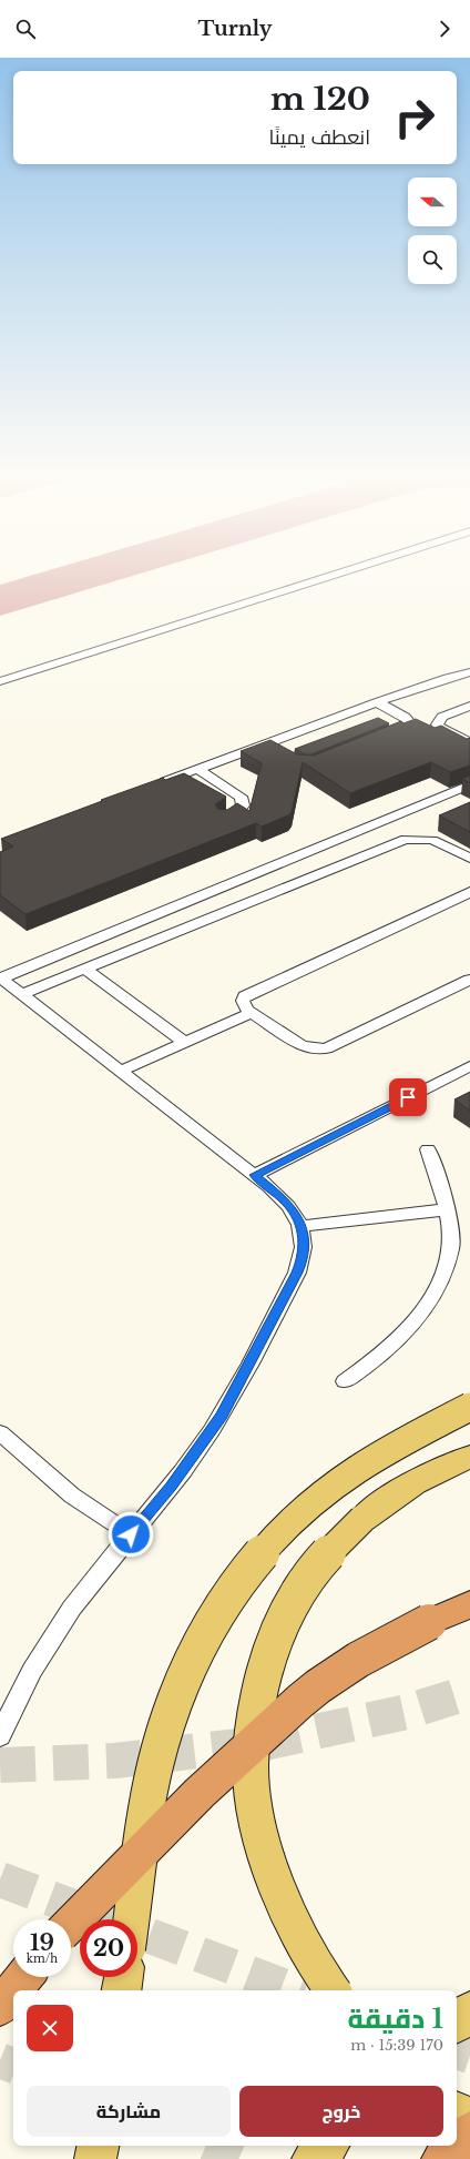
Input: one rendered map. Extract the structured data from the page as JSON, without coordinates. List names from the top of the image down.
{
  "north": "left",
  "page": {
    "header": "Turnly",
    "turn": ["120 m", "انعطف يمينًا"],
    "speed": "19 km/h",
    "limit": "20",
    "heading": ["1 دقيقة", "170 m · 15:39"],
    "buttons": ["خروج", "مشاركة"]
  }
}
